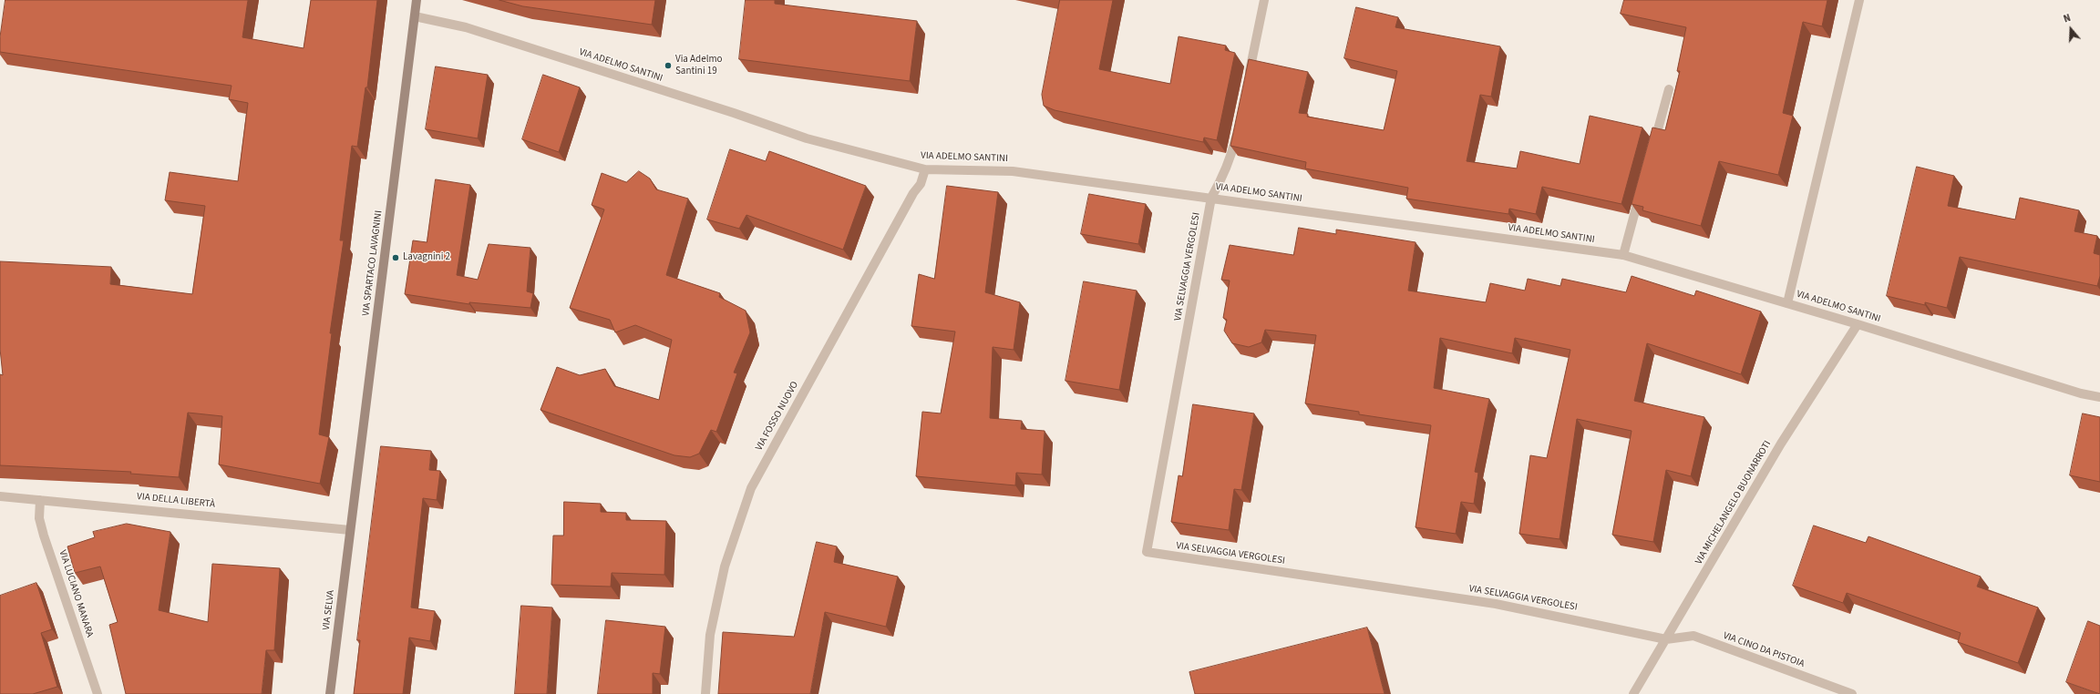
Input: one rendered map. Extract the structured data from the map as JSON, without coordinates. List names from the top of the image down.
{
  "streets": {
    "main road": ["VIA SPARTACO LAVAGNINI", "VIA SELVA"],
    "street": [
      "VIA ADELMO SANTINI",
      "VIA SELVAGGIA VERGOLESI",
      "VIA FOSSO NUOVO",
      "VIA DELLA LIBERTÀ",
      "VIA MICHELANGELO BUONARROTI",
      "VIA LUCIANO MANARA",
      "VIA CINO DA PISTOIA"
    ]
  },
  "crossings": [
    ["VIA ADELMO SANTINI", "VIA SPARTACO LAVAGNINI"],
    ["VIA ADELMO SANTINI", "VIA SELVAGGIA VERGOLESI"],
    ["VIA ADELMO SANTINI", "VIA FOSSO NUOVO"],
    ["VIA ADELMO SANTINI", "VIA MICHELANGELO BUONARROTI"],
    ["VIA SPARTACO LAVAGNINI", "VIA DELLA LIBERTÀ"],
    ["VIA SPARTACO LAVAGNINI", "VIA SELVA"],
    ["VIA SELVAGGIA VERGOLESI", "VIA MICHELANGELO BUONARROTI"],
    ["VIA SELVAGGIA VERGOLESI", "VIA CINO DA PISTOIA"],
    ["VIA DELLA LIBERTÀ", "VIA LUCIANO MANARA"],
    ["VIA DELLA LIBERTÀ", "VIA SELVA"],
    ["VIA MICHELANGELO BUONARROTI", "VIA CINO DA PISTOIA"]
  ],
  "places": ["Via Adelmo Santini 19", "Lavagnini 2"],
  "north": "top"
}
